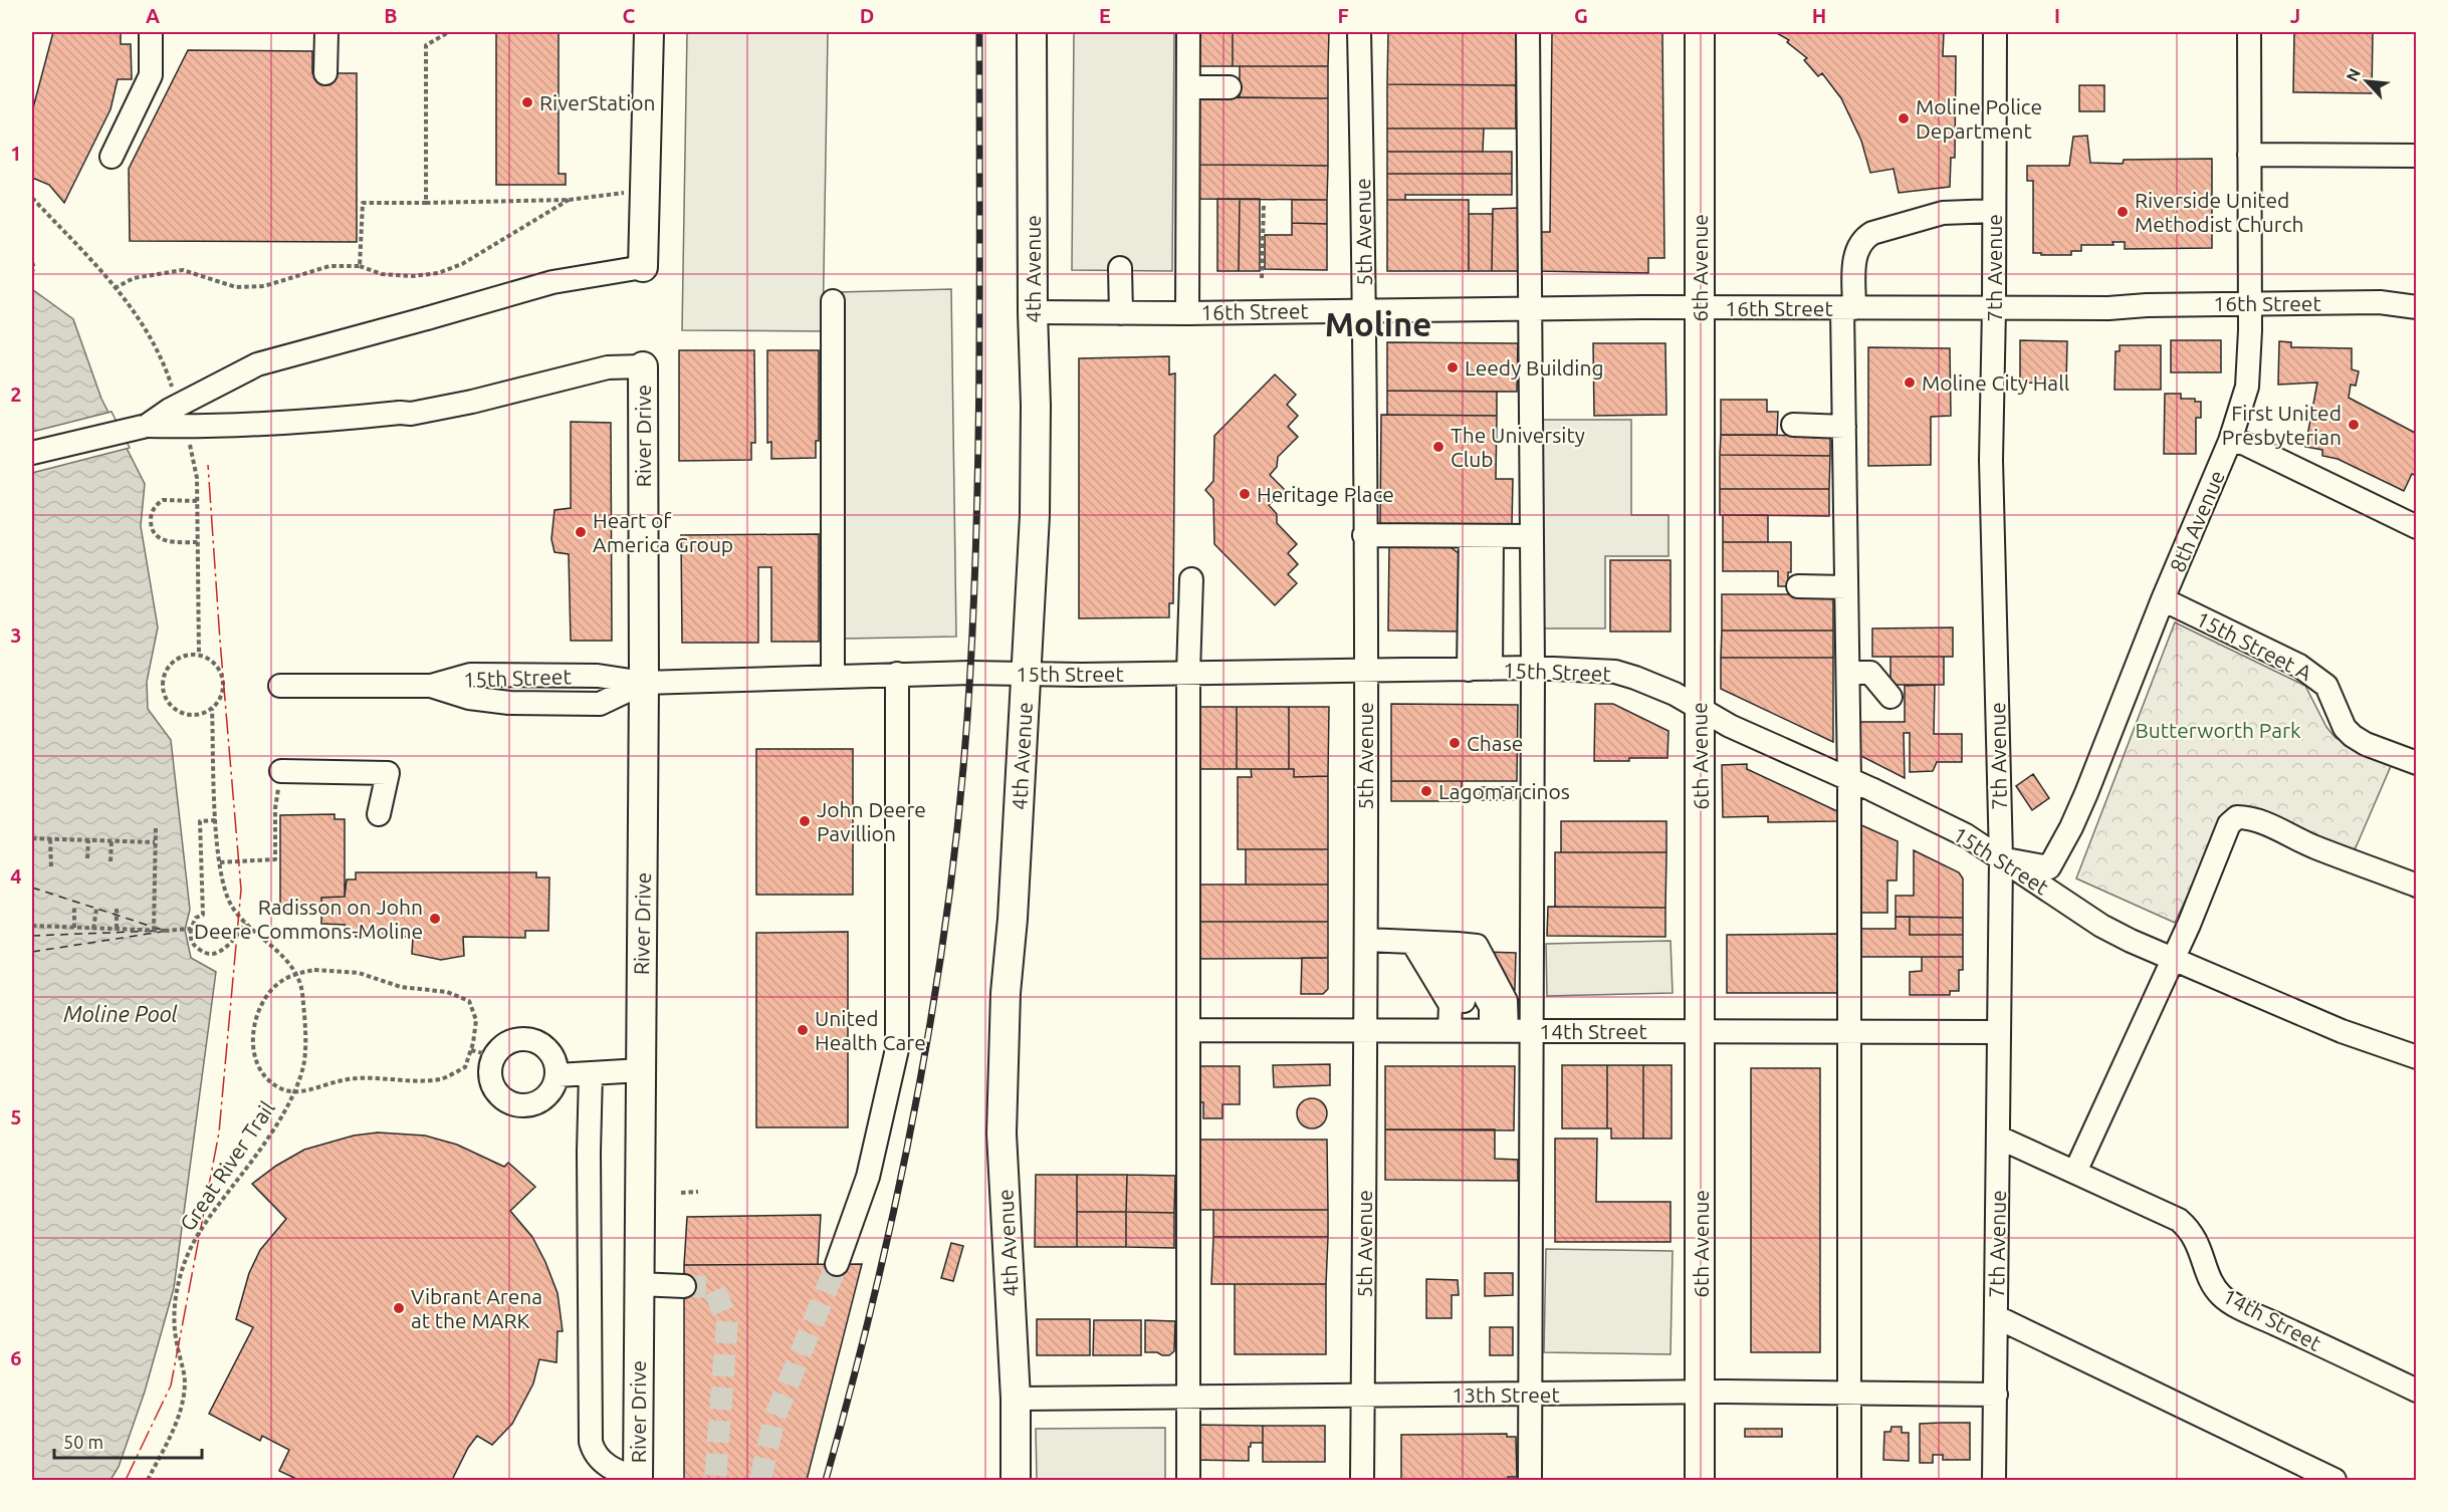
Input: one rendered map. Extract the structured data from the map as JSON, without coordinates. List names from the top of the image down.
{
  "streets": {
    "main road": ["6th Avenue", "4th Avenue", "River Drive"],
    "street": [
      "5th Avenue",
      "7th Avenue",
      "16th Street",
      "8th Avenue",
      "15th Street A",
      "15th Street",
      "14th Street",
      "13th Street"
    ],
    "path": ["Great River Trail"]
  },
  "crossings": [
    ["5th Avenue", "16th Street"],
    ["5th Avenue", "15th Street"],
    ["5th Avenue", "14th Street"],
    ["5th Avenue", "13th Street"],
    ["6th Avenue", "16th Street"],
    ["6th Avenue", "15th Street"],
    ["6th Avenue", "14th Street"],
    ["6th Avenue", "13th Street"],
    ["7th Avenue", "16th Street"],
    ["7th Avenue", "8th Avenue"],
    ["7th Avenue", "15th Street"],
    ["7th Avenue", "14th Street"],
    ["7th Avenue", "13th Street"],
    ["4th Avenue", "16th Street"],
    ["4th Avenue", "15th Street"],
    ["4th Avenue", "13th Street"],
    ["16th Street", "8th Avenue"],
    ["River Drive", "15th Street"],
    ["8th Avenue", "15th Street A"],
    ["8th Avenue", "15th Street"]
  ],
  "districts": ["Moline"],
  "water": ["Moline Pool"],
  "parks": ["Butterworth Park"],
  "places": [
    "RiverStation",
    "Moline Police Department",
    "Riverside United Methodist Church",
    "Leedy Building",
    "Moline City Hall",
    "First United Presbyterian",
    "The University Club",
    "Heritage Place",
    "Heart of America Group",
    "Chase",
    "Lagomarcinos",
    "John Deere Pavillion",
    "Radisson on John Deere Commons-Moline",
    "United Health Care",
    "Vibrant Arena at the MARK"
  ],
  "scale_bar": "50 m",
  "north": "top left",
  "grid": {
    "columns": [
      "A",
      "B",
      "C",
      "D",
      "E",
      "F",
      "G",
      "H",
      "I",
      "J"
    ],
    "rows": [
      "1",
      "2",
      "3",
      "4",
      "5",
      "6"
    ]
  }
}
